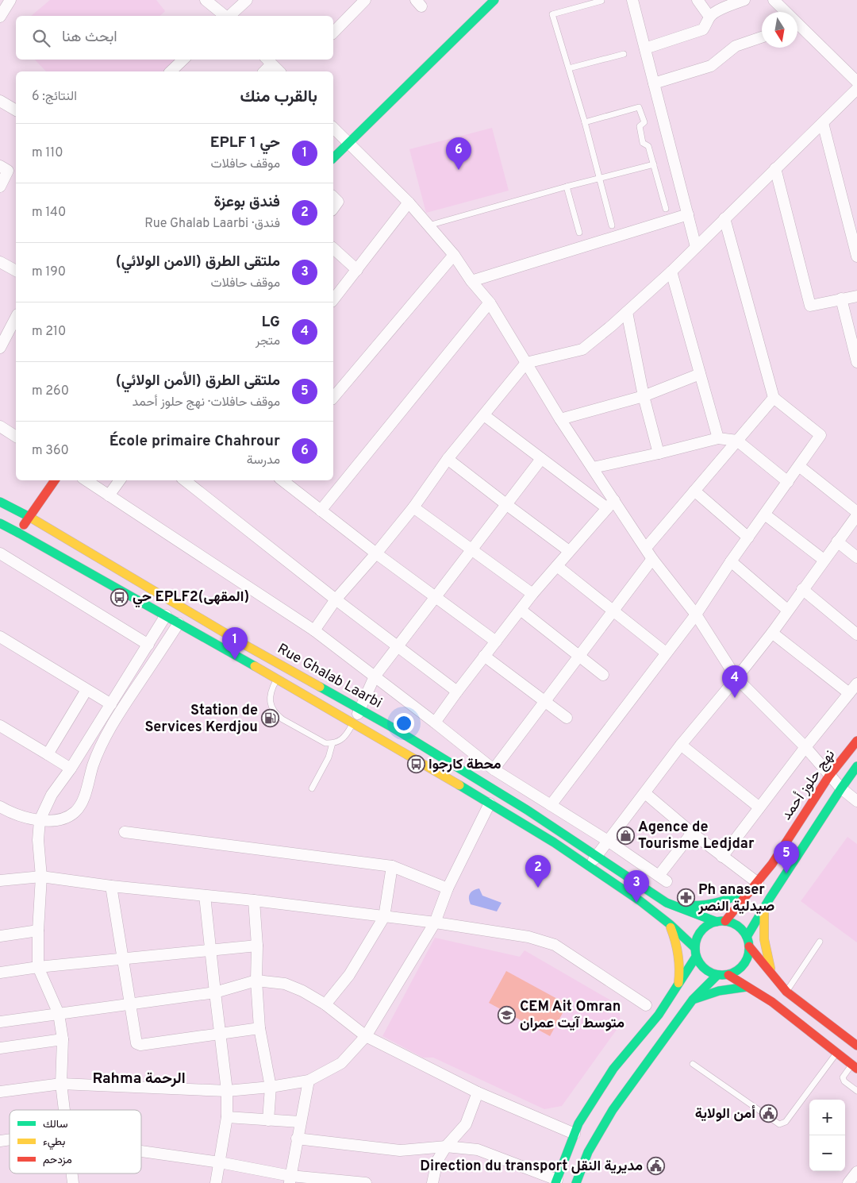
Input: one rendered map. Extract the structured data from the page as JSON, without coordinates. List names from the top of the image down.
{
  "streets": {
    "main road": ["Rue Ghalab Laarbi", "نهج حلوز أحمد"]
  },
  "crossings": [
    ["Rue Ghalab Laarbi", "نهج حلوز أحمد"]
  ],
  "districts": ["Rahma الرحمة"],
  "places": {
    "bus stop": ["حي EPLF2(المقهى)", "محطة كارجوا"],
    "fuel station": ["Station de Services Kerdjou"],
    "shop": ["Agence de Tourisme Ledjdar"],
    "pharmacy": ["Ph anaser صيدلية النصر"],
    "school or university": ["CEM Ait Omran متوسط آيت عمران"],
    "public building": ["أمن الولاية", "Direction du transport مديرية النقل"]
  },
  "legend": ["سالك", "بطيء", "مزدحم"],
  "north": "bottom",
  "page": {
    "search": "ابحث هنا",
    "heading": ["بالقرب منك", "النتائج: 6"],
    "list": [
      {
        "mark": "1",
        "name": "حي EPLF 1",
        "note": "موقف حافلات",
        "value": "110 m"
      },
      {
        "mark": "2",
        "name": "فندق بوعزة",
        "note": "فندق · Rue Ghalab Laarbi",
        "value": "140 m"
      },
      {
        "mark": "3",
        "name": "ملتقى الطرق (الامن الولائي)",
        "note": "موقف حافلات",
        "value": "190 m"
      },
      {
        "mark": "4",
        "name": "LG",
        "note": "متجر",
        "value": "210 m"
      },
      {
        "mark": "5",
        "name": "ملتقى الطرق (الأمن الولائي)",
        "note": "موقف حافلات · نهج حلوز أحمد",
        "value": "260 m"
      },
      {
        "mark": "6",
        "name": "École primaire Chahrour",
        "note": "مدرسة",
        "value": "360 m"
      }
    ],
    "pins": [
      "6",
      "1",
      "4",
      "5",
      "2",
      "3"
    ],
    "map_buttons": ["+", "−"]
  }
}
